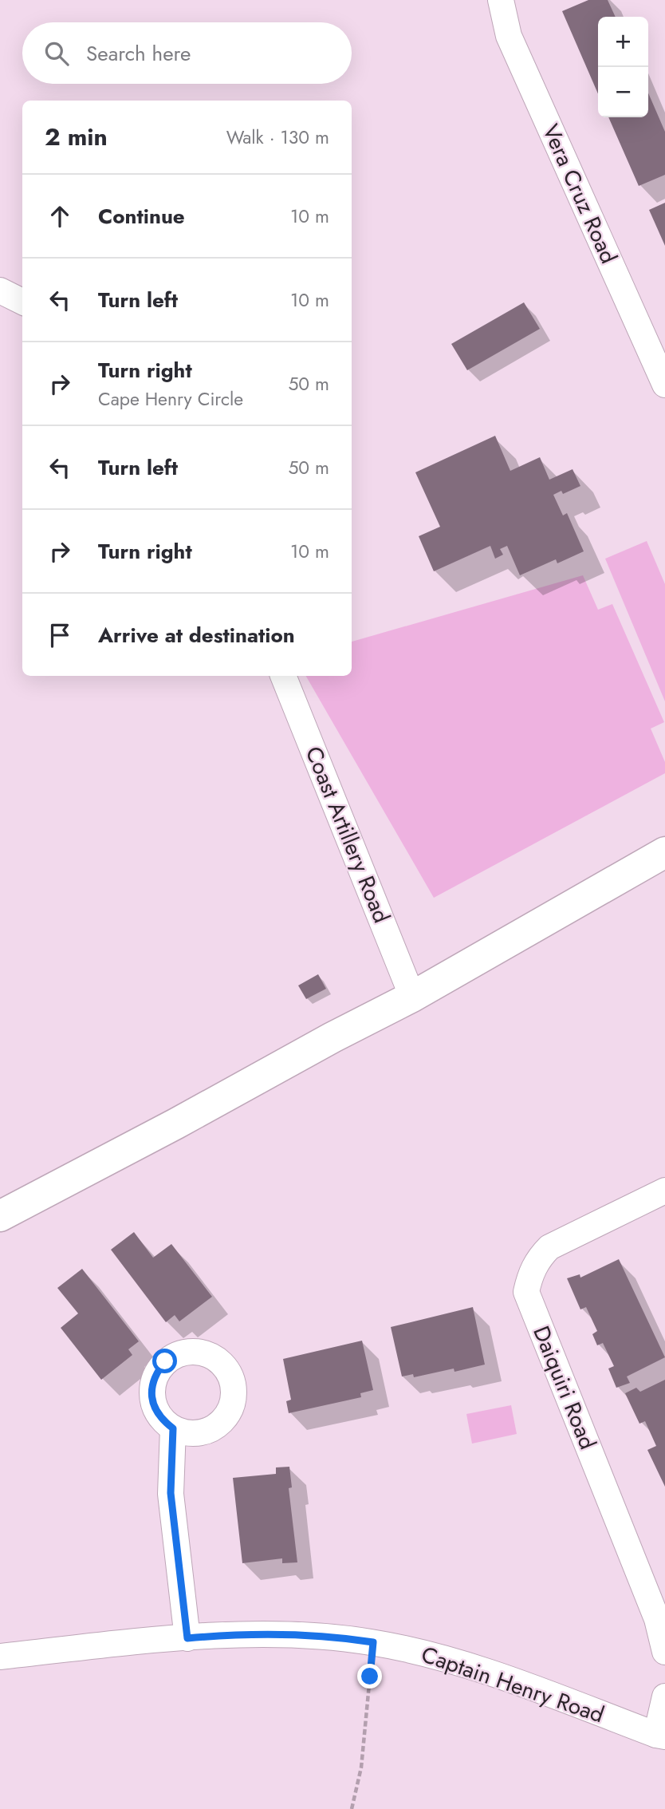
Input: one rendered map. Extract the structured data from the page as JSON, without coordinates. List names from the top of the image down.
{
  "streets": {
    "street": [
      "Vera Cruz Road",
      "Coast Artillery Road",
      "Daiquiri Road",
      "Captain Henry Road"
    ]
  },
  "page": {
    "map_buttons": ["+", "−"],
    "search": "Search here",
    "heading": ["2 min", "Walk · 130 m"],
    "list": [
      ["Continue", "10 m"],
      ["Turn left", "10 m"],
      ["Turn right", "Cape Henry Circle", "50 m"],
      ["Turn left", "50 m"],
      ["Turn right", "10 m"],
      "Arrive at destination"
    ]
  }
}
